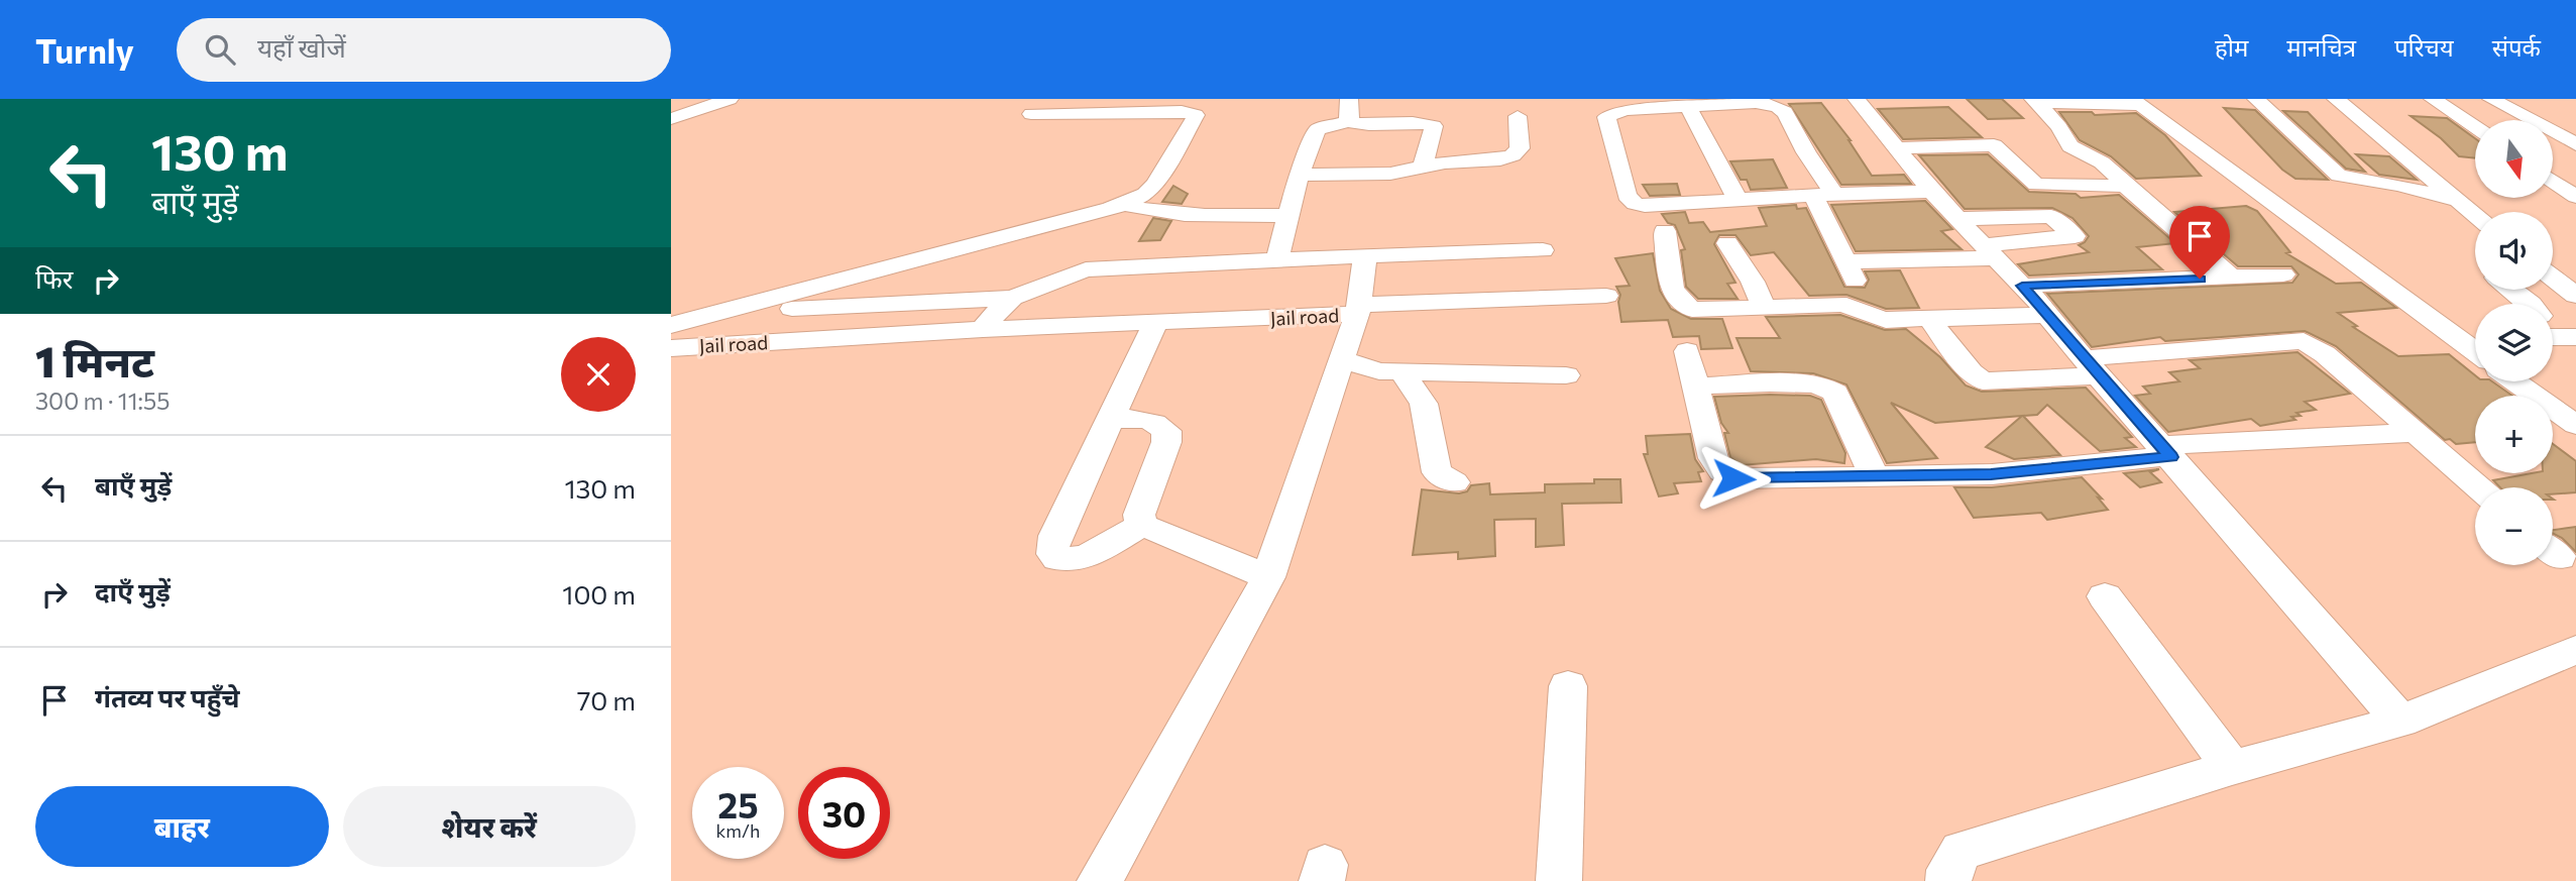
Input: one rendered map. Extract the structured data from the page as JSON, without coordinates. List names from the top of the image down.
{
  "streets": {
    "street": ["Jail road"]
  },
  "north": "bottom",
  "page": {
    "header": "Turnly",
    "search": "यहाँ खोजें",
    "nav": [
      "होम",
      "मानचित्र",
      "परिचय",
      "संपर्क"
    ],
    "turn": ["130 m", "बाएँ मुड़ें"],
    "map_buttons": ["+", "−"],
    "then": "फिर",
    "heading": ["1 मिनट", "300 m · 11:55"],
    "list": [
      {
        "name": "बाएँ मुड़ें",
        "value": "130 m"
      },
      {
        "name": "दाएँ मुड़ें",
        "value": "100 m"
      },
      {
        "name": "गंतव्य पर पहुँचे",
        "value": "70 m"
      }
    ],
    "speed": "25 km/h",
    "limit": "30",
    "buttons": ["बाहर", "शेयर करें"]
  }
}
